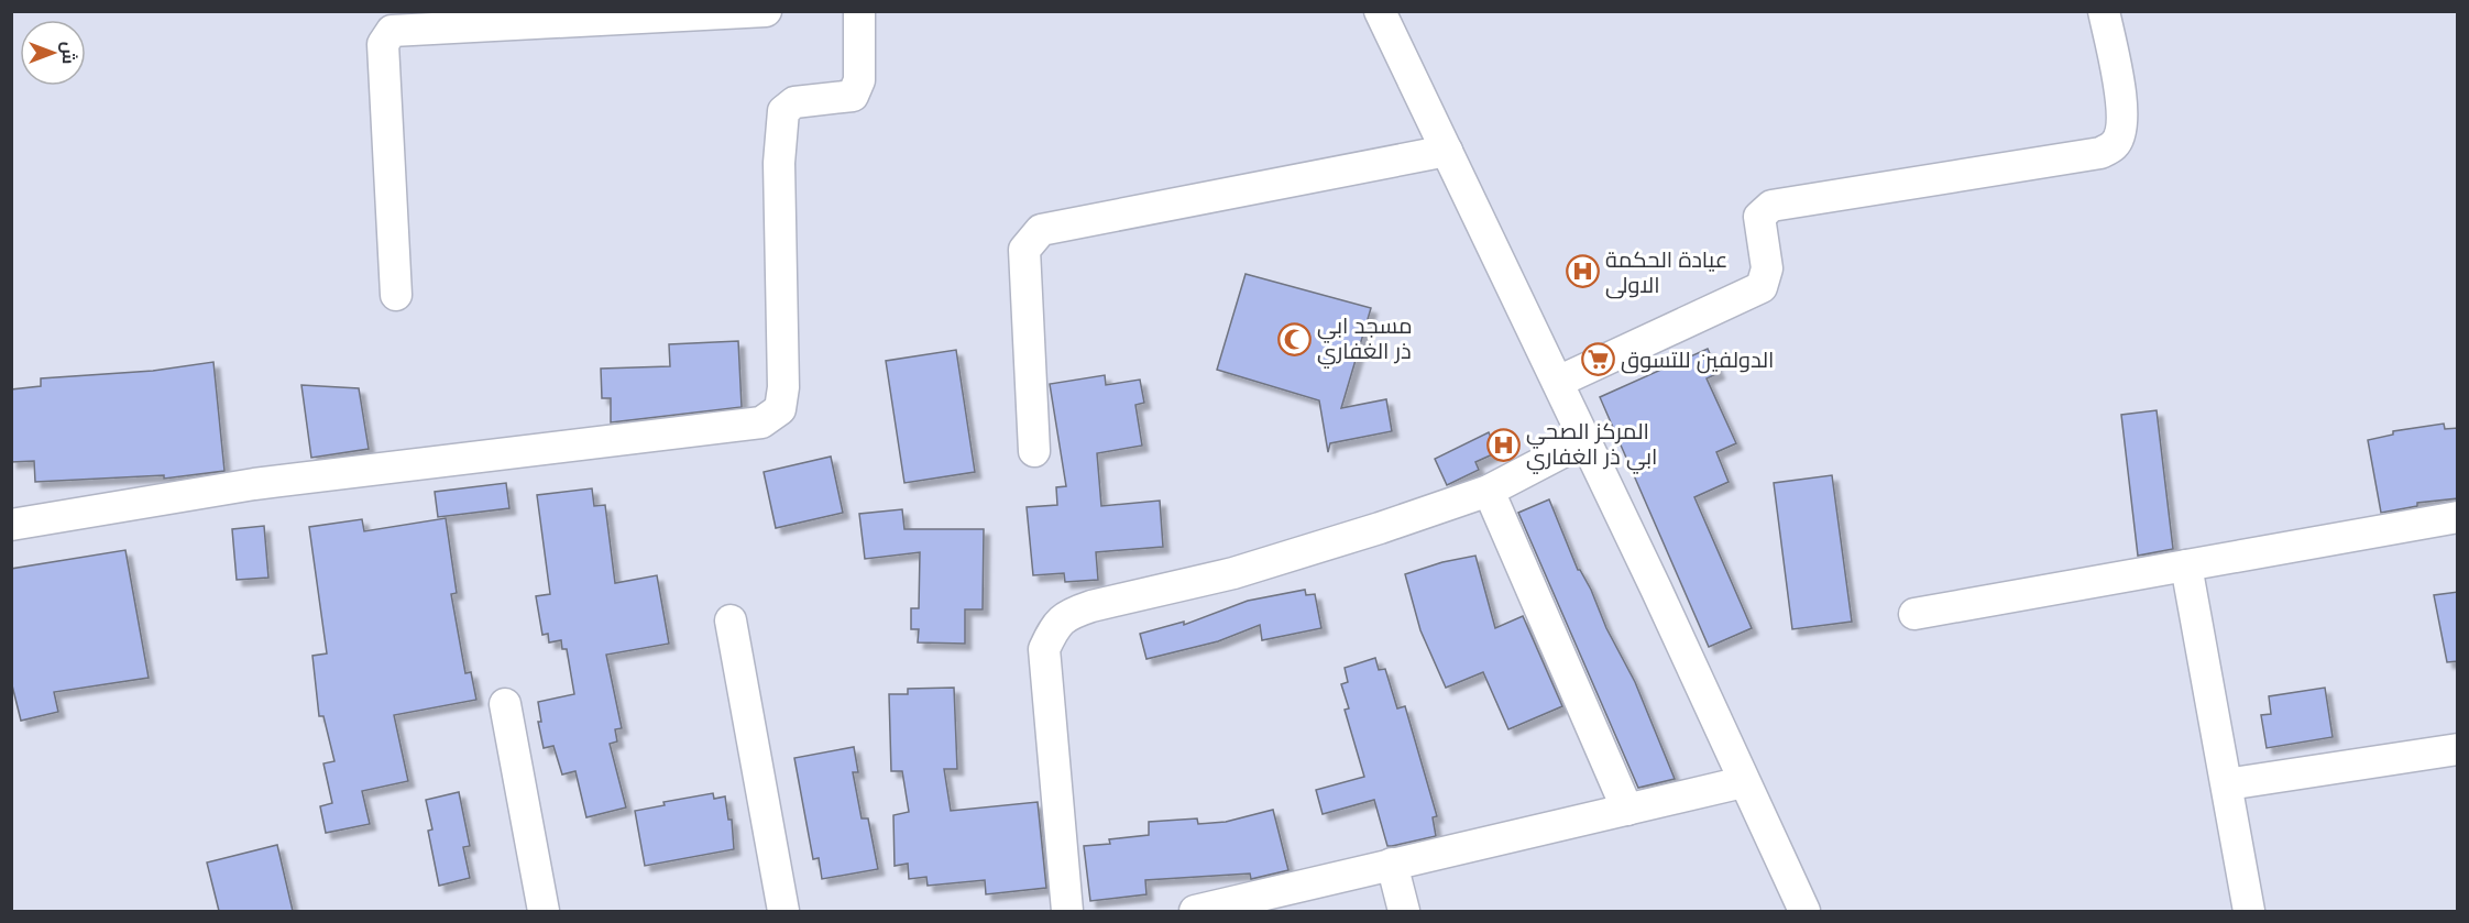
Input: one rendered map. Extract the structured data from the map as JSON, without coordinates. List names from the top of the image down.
{
  "places": {
    "hospital": ["عيادة الحكمة الاولى", "المركز الصحي ابي ذر الغفاري"],
    "mosque": ["مسجد ابي ذر الغفاري"],
    "supermarket": ["الدولفين للتسوق"]
  },
  "north": "right"
}
